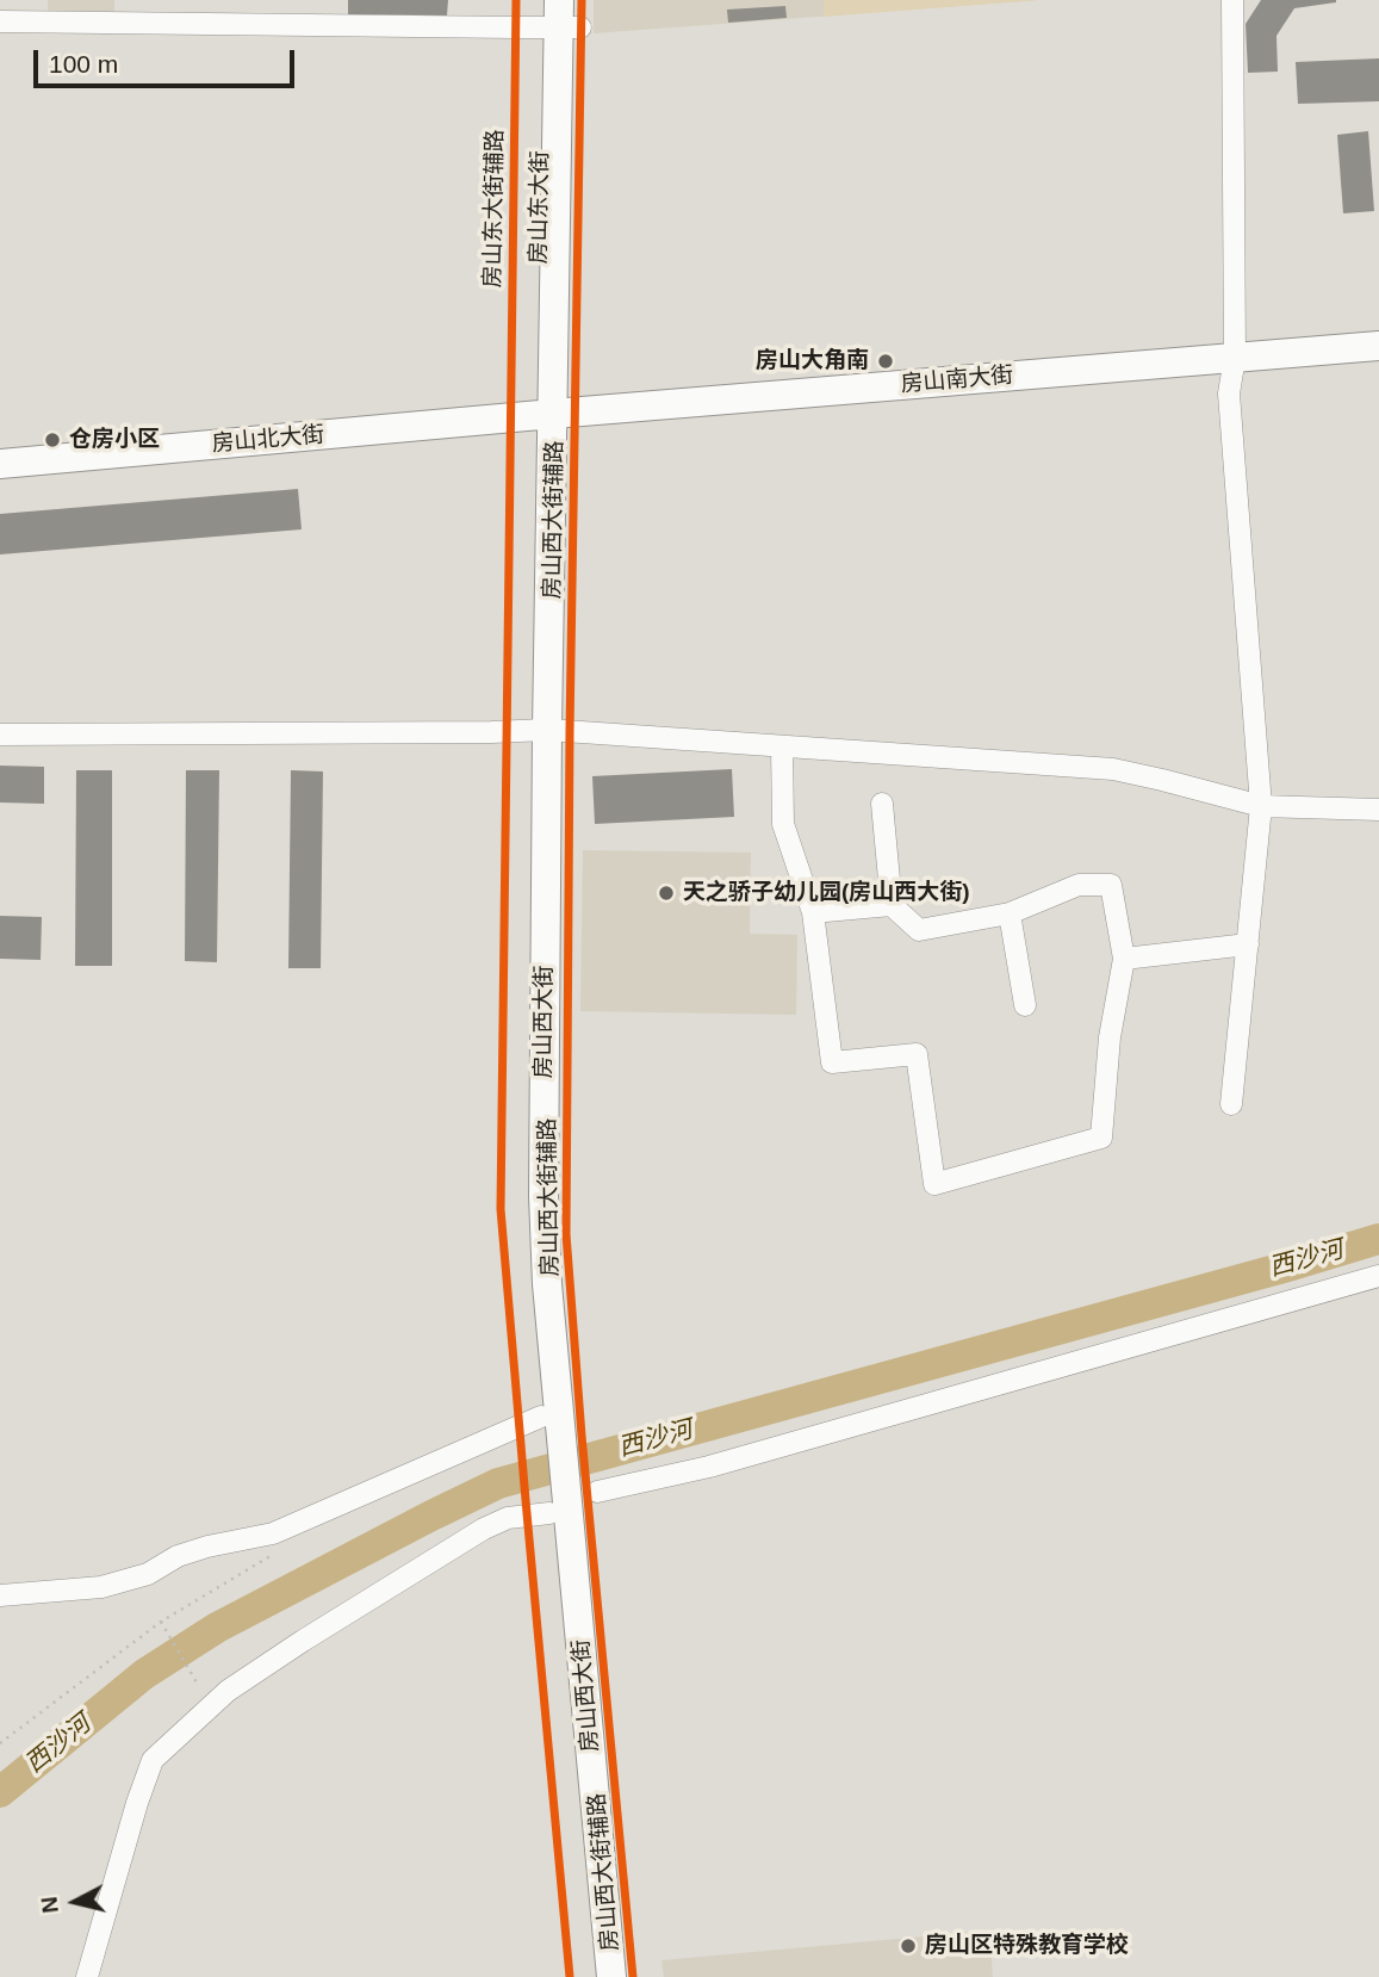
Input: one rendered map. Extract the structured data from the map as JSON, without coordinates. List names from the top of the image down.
{
  "streets": {
    "main road": [
      "房山东大街",
      "房山南大街",
      "房山北大街",
      "房山西大街"
    ],
    "cycle path": ["房山东大街辅路", "房山西大街辅路"]
  },
  "crossings": [
    ["房山东大街", "房山南大街"],
    ["房山东大街", "房山北大街"],
    ["房山东大街", "房山西大街"],
    ["房山南大街", "房山北大街"],
    ["房山南大街", "房山西大街"],
    ["房山北大街", "房山西大街"]
  ],
  "water": ["西沙河"],
  "places": [
    "房山大角南",
    "仓房小区",
    "天之骄子幼儿园(房山西大街)",
    "房山区特殊教育学校"
  ],
  "scale_bar": "100 m",
  "north": "left"
}
